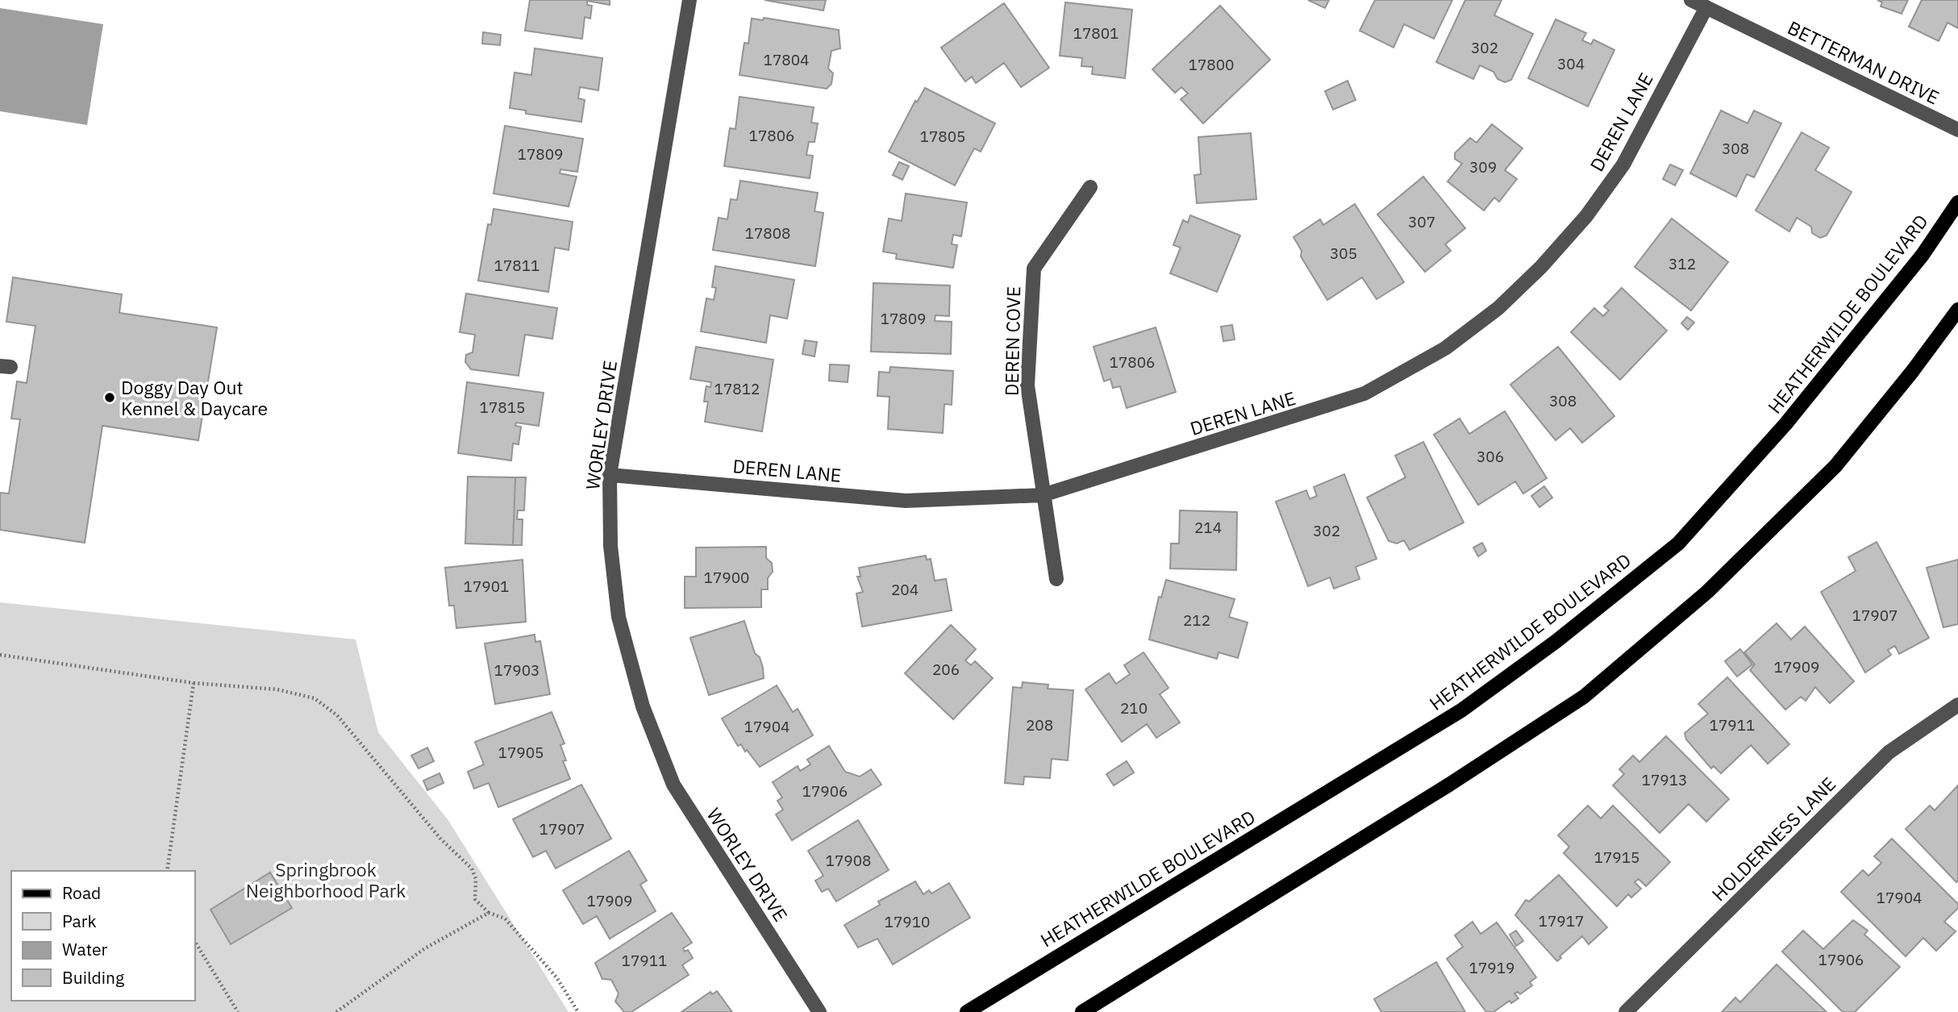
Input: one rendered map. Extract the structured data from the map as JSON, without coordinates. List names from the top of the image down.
{
  "streets": {
    "main road": ["HEATHERWILDE BOULEVARD"],
    "street": [
      "BETTERMAN DRIVE",
      "DEREN LANE",
      "DEREN COVE",
      "WORLEY DRIVE",
      "HOLDERNESS LANE"
    ]
  },
  "crossings": [
    ["BETTERMAN DRIVE", "DEREN LANE"],
    ["DEREN LANE", "DEREN COVE"],
    ["DEREN LANE", "WORLEY DRIVE"]
  ],
  "parks": ["Springbrook Neighborhood Park"],
  "places": ["Doggy Day Out Kennel & Daycare"],
  "house_numbers": [
    "17801",
    "302",
    "17804",
    "304",
    "17800",
    "17806",
    "17805",
    "308",
    "17809",
    "309",
    "307",
    "17808",
    "305",
    "312",
    "17811",
    "17809",
    "17806",
    "17812",
    "308",
    "17815",
    "306",
    "214",
    "302",
    "17900",
    "17901",
    "204",
    "17907",
    "212",
    "17909",
    "206",
    "17903",
    "210",
    "208",
    "17911",
    "17904",
    "17905",
    "17913",
    "17906",
    "17907",
    "17915",
    "17908",
    "17904",
    "17909",
    "17917",
    "17910",
    "17906",
    "17911",
    "17919"
  ],
  "legend": [
    "Road",
    "Park",
    "Water",
    "Building"
  ]
}
